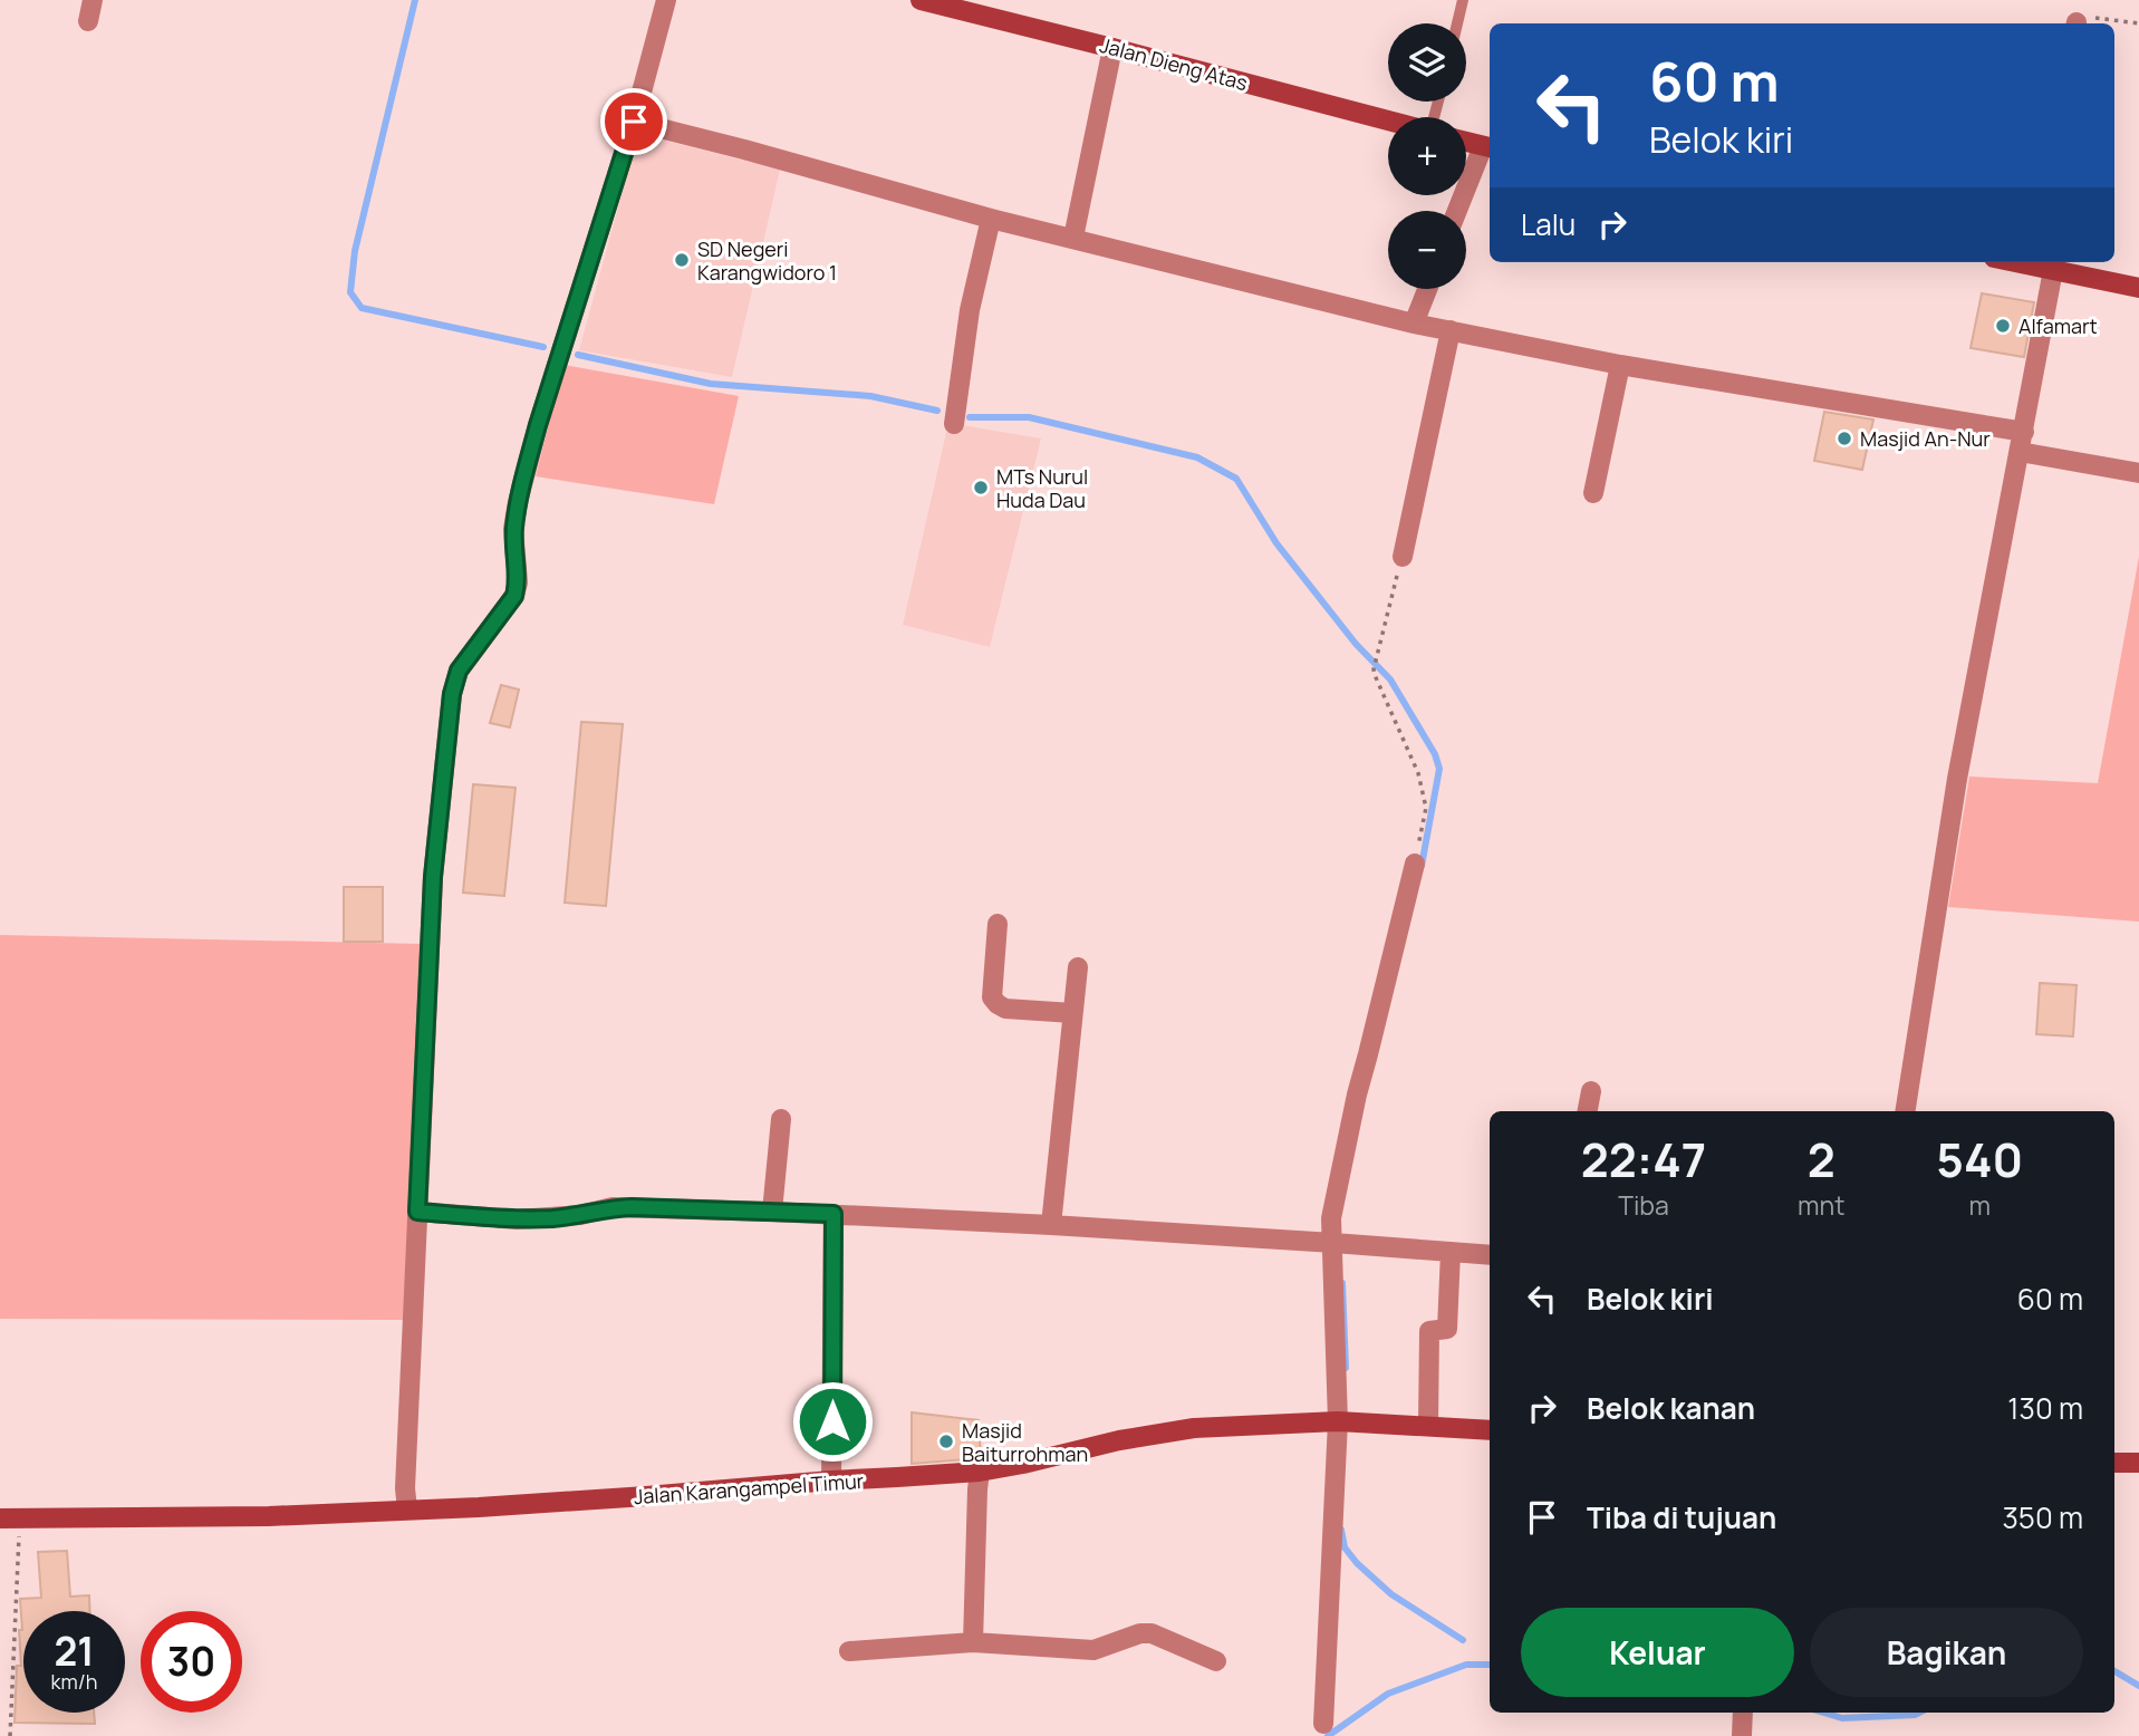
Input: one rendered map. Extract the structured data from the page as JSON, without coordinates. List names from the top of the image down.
{
  "streets": {
    "street": ["Jalan Dieng Atas", "Jalan Karangampel Timur"]
  },
  "places": [
    "SD Negeri Karangwidoro 1",
    "Alfamart",
    "Masjid An-Nur",
    "MTs Nurul Huda Dau",
    "Masjid Baiturrohman"
  ],
  "page": {
    "map_buttons": ["+", "−"],
    "turn": ["60 m", "Belok kiri"],
    "then": "Lalu",
    "eta": [
      "22:47",
      "Tiba",
      "2",
      "mnt",
      "540",
      "m"
    ],
    "list": [
      {
        "name": "Belok kiri",
        "value": "60 m"
      },
      {
        "name": "Belok kanan",
        "value": "130 m"
      },
      {
        "name": "Tiba di tujuan",
        "value": "350 m"
      }
    ],
    "buttons": ["Keluar", "Bagikan"],
    "speed": "21 km/h",
    "limit": "30"
  }
}
